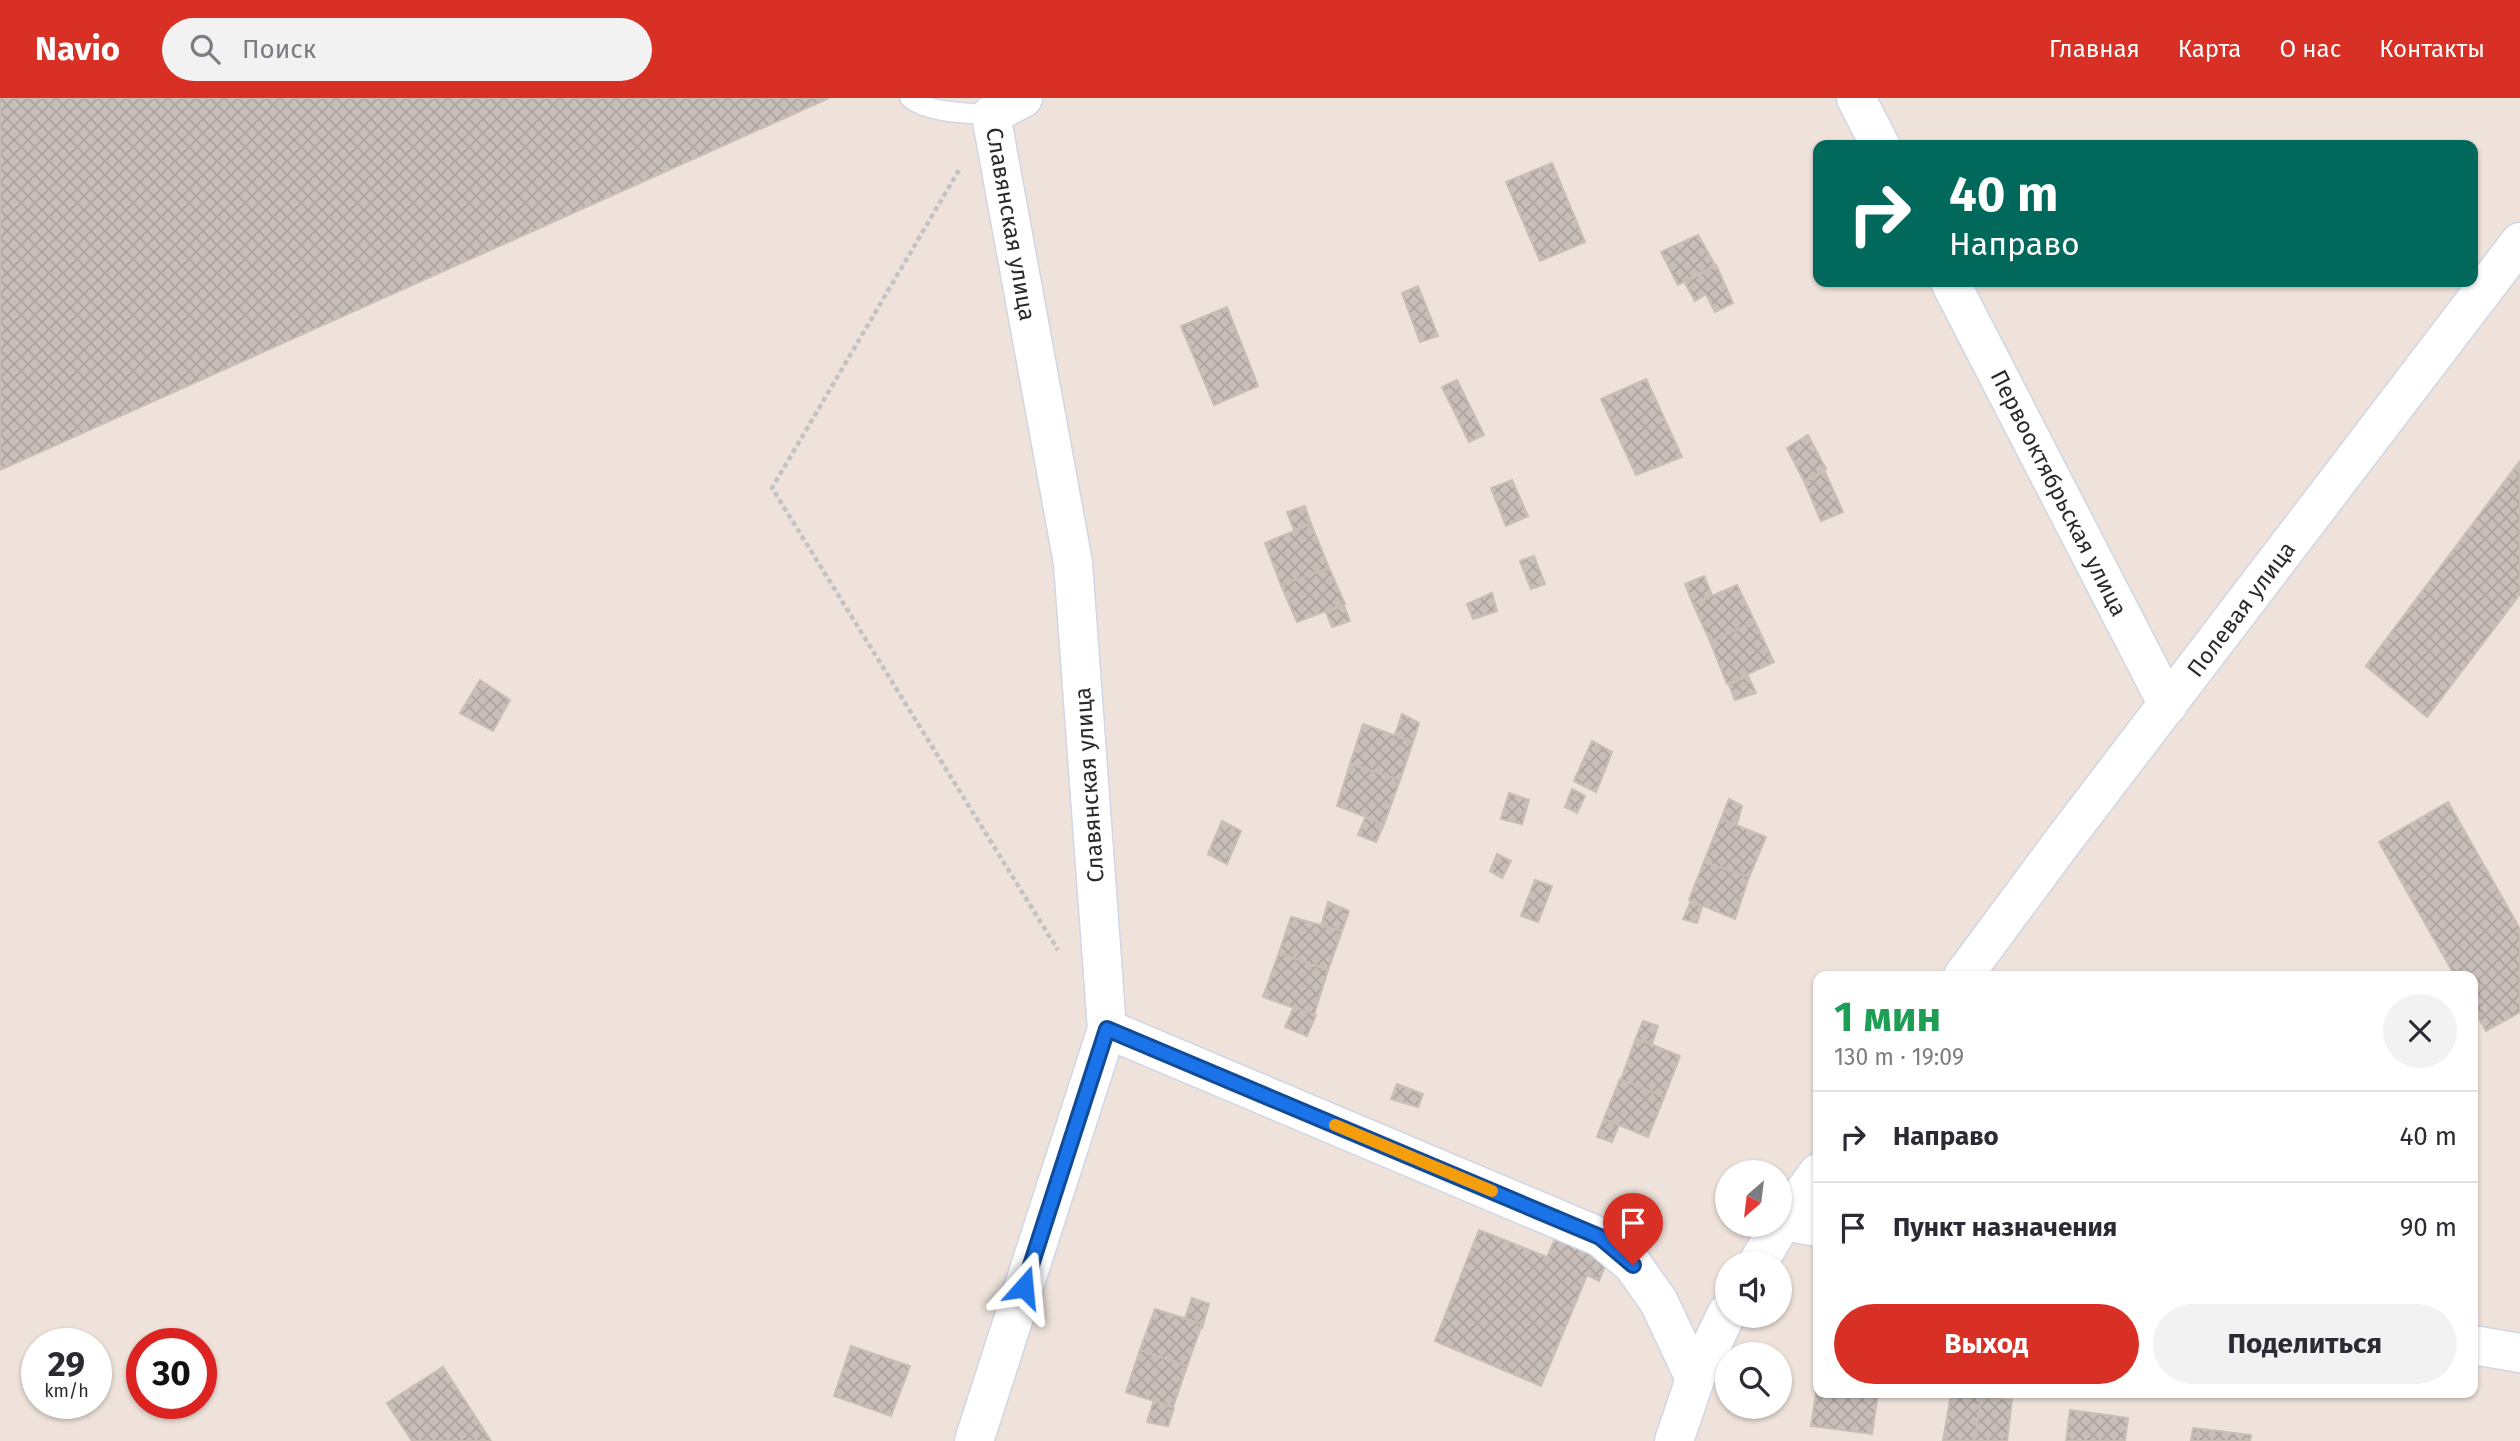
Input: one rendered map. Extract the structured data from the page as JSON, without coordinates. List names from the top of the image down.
{
  "streets": {
    "street": ["Славянская улица", "Первооктябрьская улица", "Полевая улица"]
  },
  "crossings": [
    ["Первооктябрьская улица", "Полевая улица"]
  ],
  "north": "bottom left",
  "page": {
    "header": "Navio",
    "search": "Поиск",
    "nav": [
      "Главная",
      "Карта",
      "О нас",
      "Контакты"
    ],
    "turn": ["40 m", "Направо"],
    "heading": ["1 мин", "130 m · 19:09"],
    "list": [
      {
        "name": "Направо",
        "value": "40 m"
      },
      {
        "name": "Пункт назначения",
        "value": "90 m"
      }
    ],
    "buttons": ["Выход", "Поделиться"],
    "speed": "29 km/h",
    "limit": "30"
  }
}
